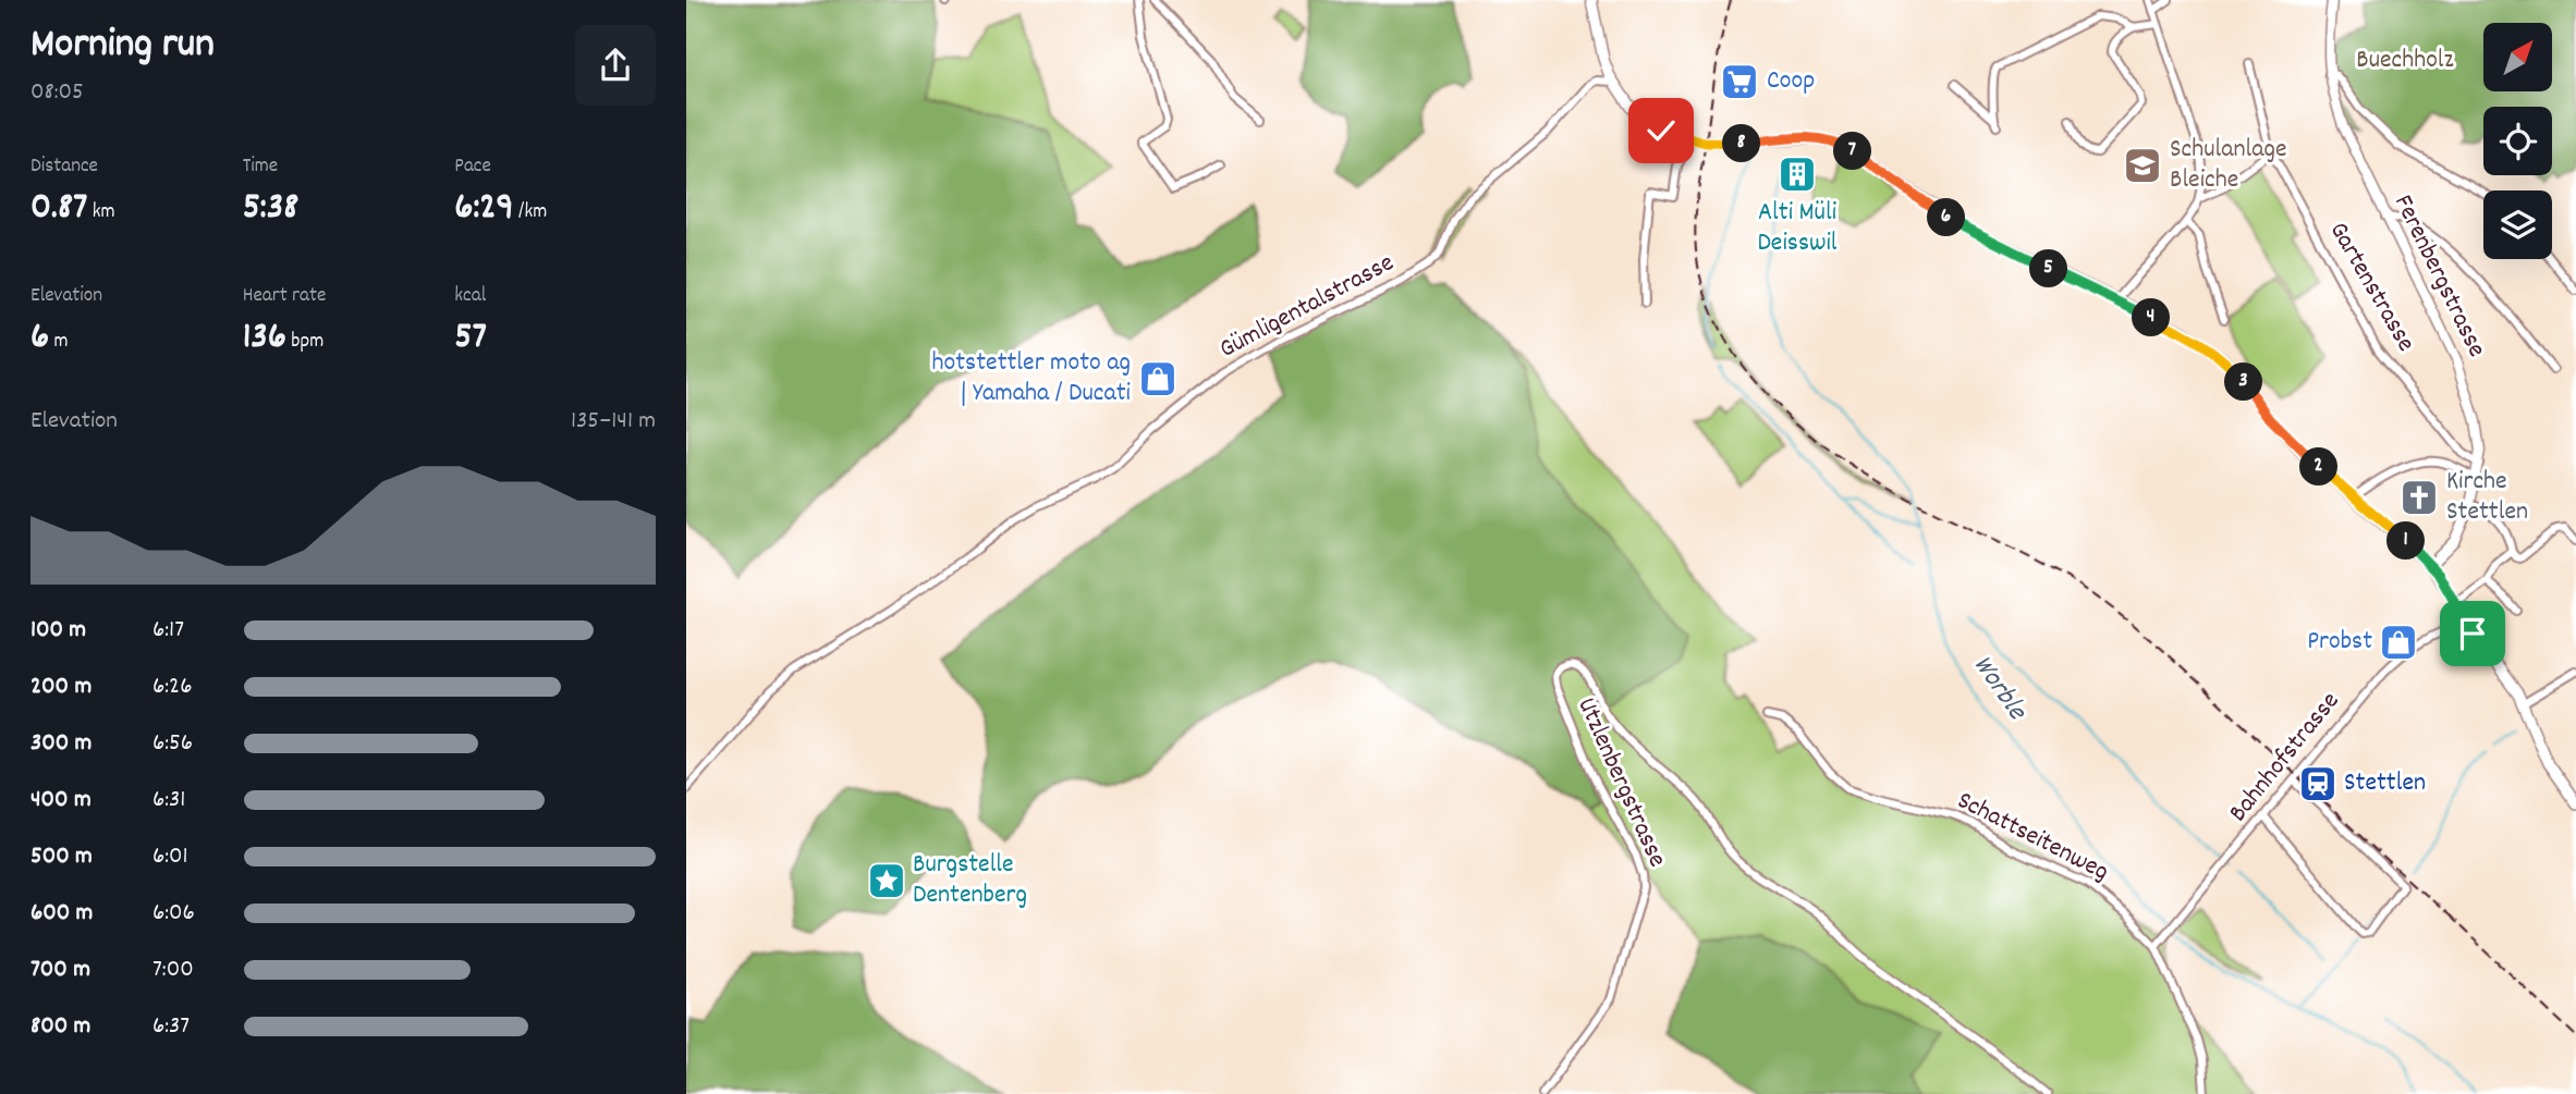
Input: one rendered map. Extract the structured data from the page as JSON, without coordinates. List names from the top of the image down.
{
  "streets": {
    "street": [
      "Ferenbergstrasse",
      "Gartenstrasse",
      "Gümligentalstrasse",
      "Bahnhofstrasse",
      "Utzlenbergstrasse",
      "Schattseitenweg"
    ]
  },
  "crossings": [
    ["Ferenbergstrasse", "Gartenstrasse"],
    ["Bahnhofstrasse", "Schattseitenweg"]
  ],
  "water": ["Worble"],
  "parks": ["Buechholz"],
  "places": {
    "supermarket": ["Coop"],
    "school or university": ["Schulanlage Bleiche"],
    "building": ["Alti Müli Deisswil"],
    "shop": ["hotstettler moto ag | Yamaha / Ducati", "Probst"],
    "church": ["Kirche Stettlen"],
    "station": ["Stettlen"],
    "place": ["Burgstelle Dentenberg"]
  },
  "north": "top right",
  "page": {
    "heading": ["Morning run", "08:05"],
    "pins": [
      "8",
      "7",
      "6",
      "5",
      "4",
      "3",
      "2",
      "1"
    ],
    "stats": [
      ["Distance", "0.87 km"],
      ["Time", "5:38"],
      ["Pace", "6:29 /km"],
      ["Elevation", "6 m"],
      ["Heart rate", "136 bpm"],
      ["kcal", "57"]
    ],
    "chart": ["Elevation", "135–141 m"],
    "list": [
      {
        "name": "100 m",
        "note": "6:17"
      },
      {
        "name": "200 m",
        "note": "6:26"
      },
      {
        "name": "300 m",
        "note": "6:56"
      },
      {
        "name": "400 m",
        "note": "6:31"
      },
      {
        "name": "500 m",
        "note": "6:01"
      },
      {
        "name": "600 m",
        "note": "6:06"
      },
      {
        "name": "700 m",
        "note": "7:00"
      },
      {
        "name": "800 m",
        "note": "6:37"
      }
    ]
  }
}
